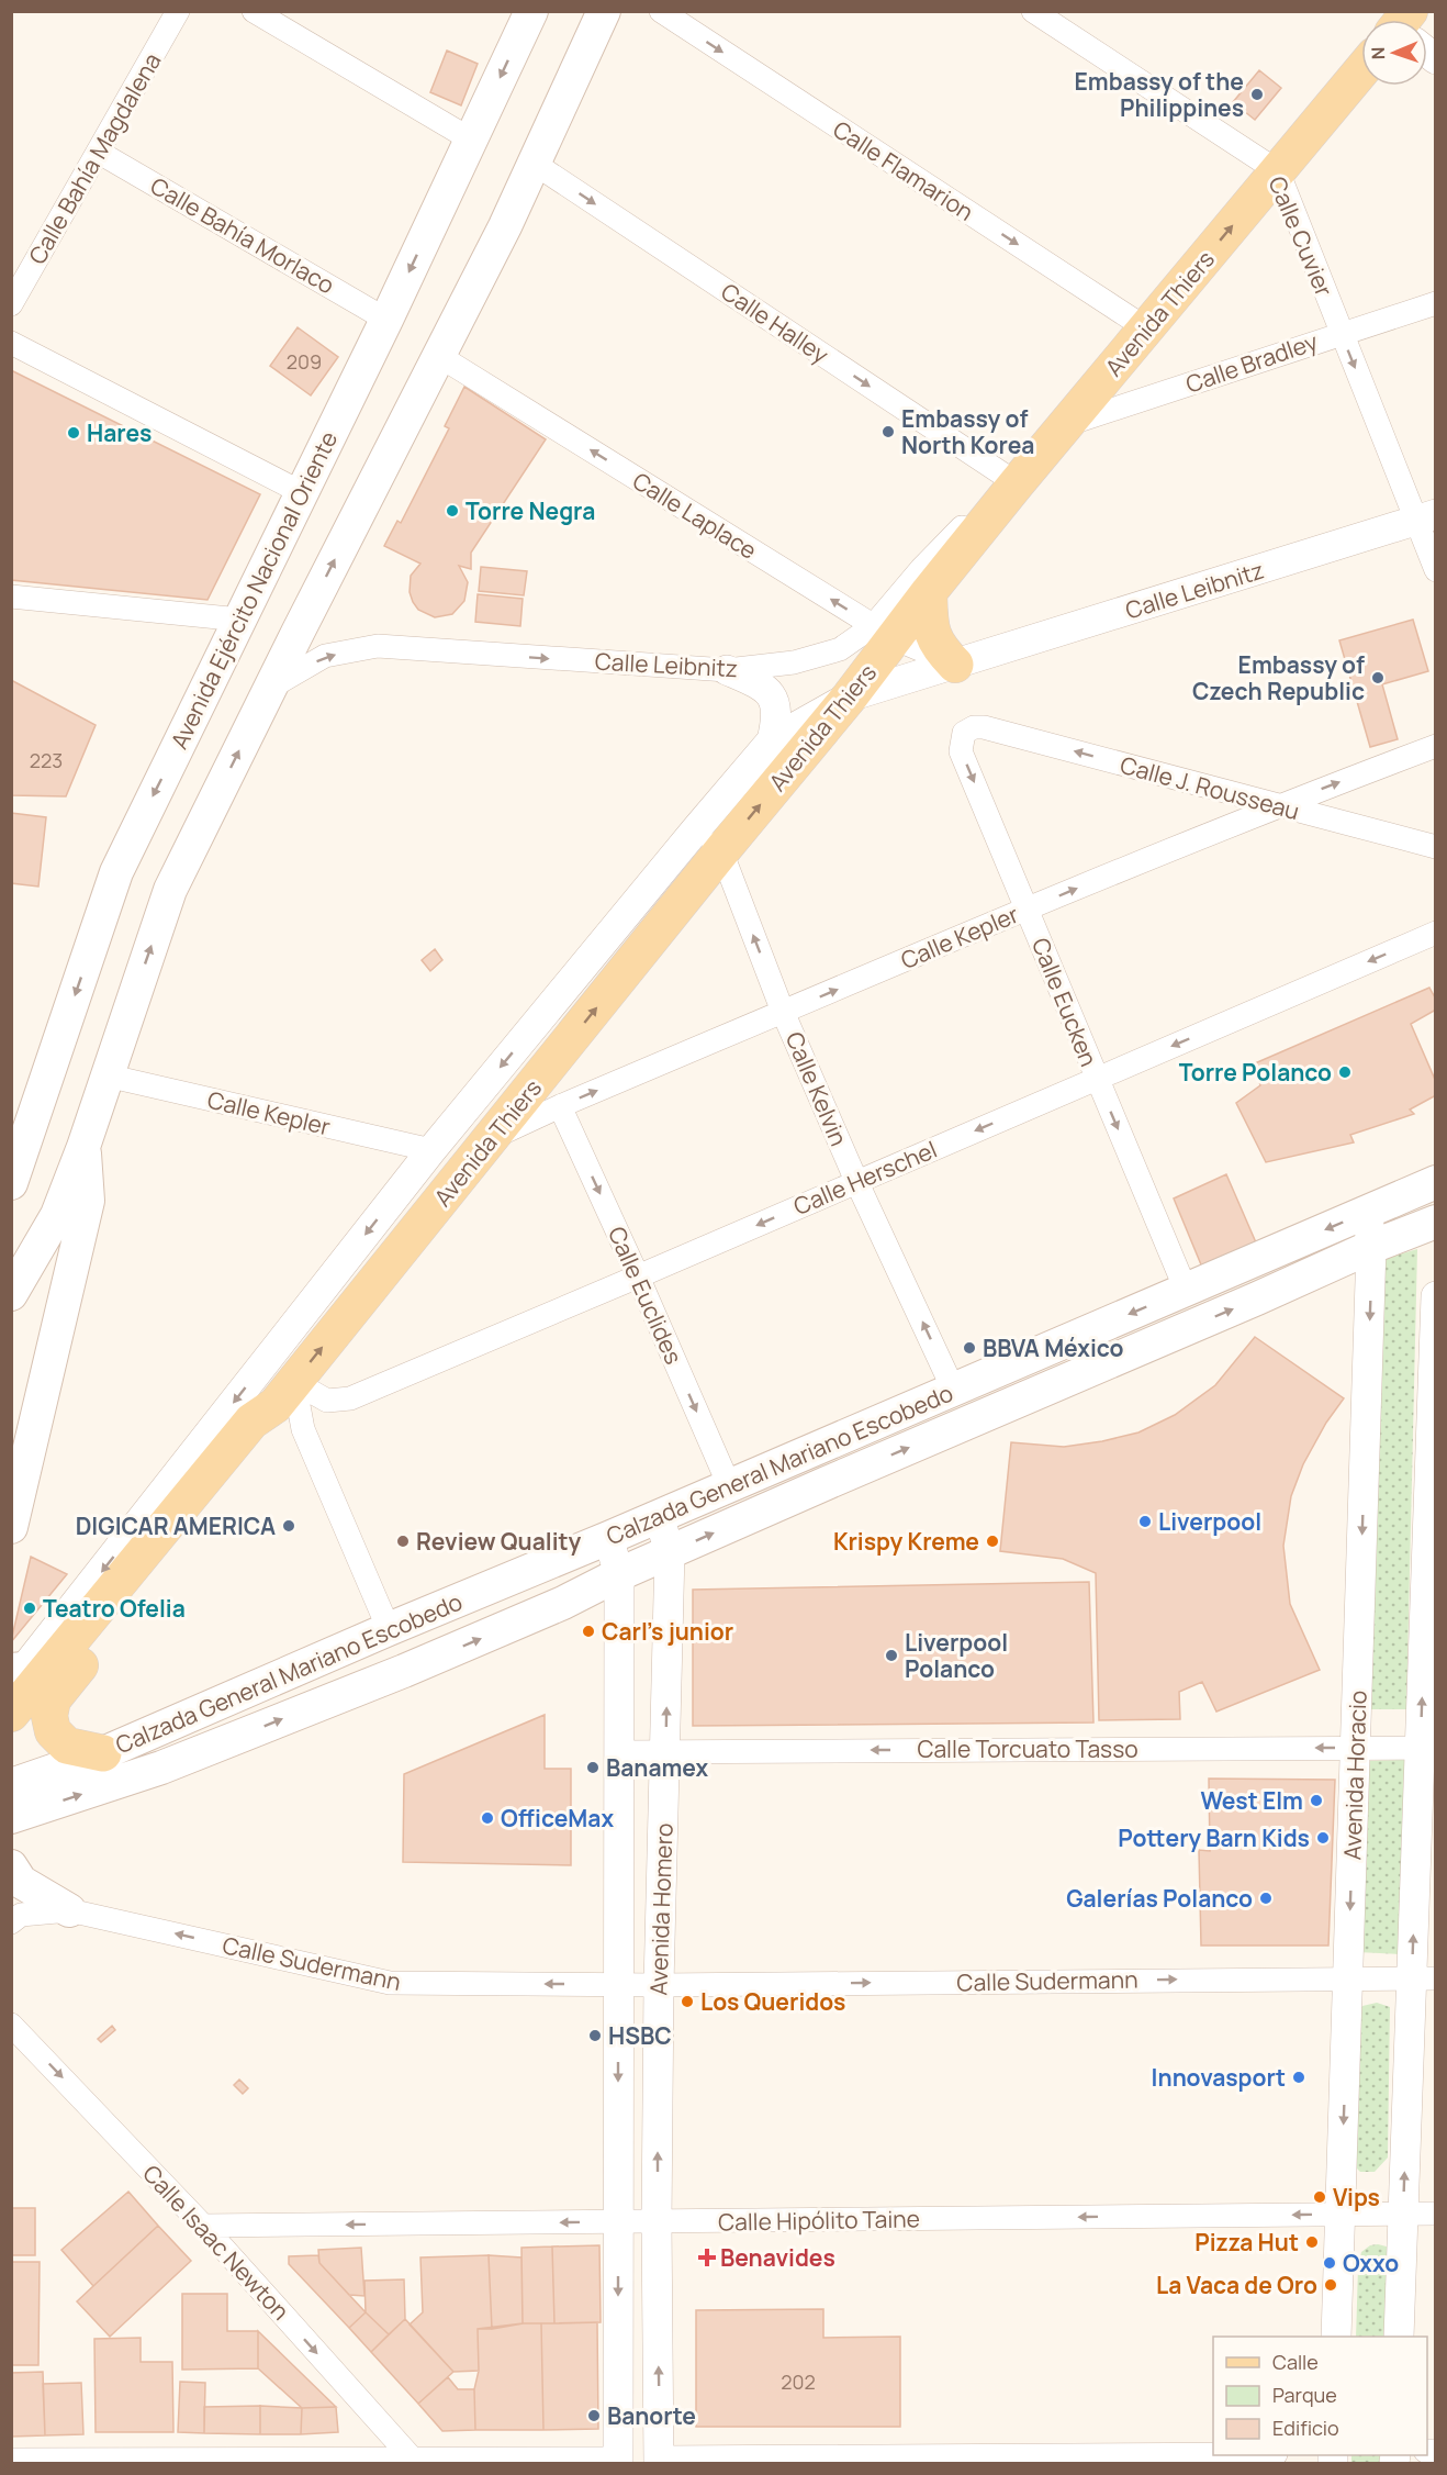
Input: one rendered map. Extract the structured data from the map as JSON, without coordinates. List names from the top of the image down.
{
  "streets": {
    "main road": ["Avenida Thiers", "Avenida Ejército Nacional Oriente", "Calzada General Mariano Escobedo"],
    "street": [
      "Calle Bahía Magdalena",
      "Calle Flamarion",
      "Calle Bahía Morlaco",
      "Calle Cuvier",
      "Calle Halley",
      "Calle Bradley",
      "Calle Laplace",
      "Calle Leibnitz",
      "Calle J. Rousseau",
      "Calle Kepler",
      "Calle Eucken",
      "Calle Kelvin",
      "Calle Herschel",
      "Calle Euclides",
      "Calle Torcuato Tasso",
      "Avenida Horacio",
      "Avenida Homero",
      "Calle Sudermann",
      "Calle Hipólito Taine",
      "Calle Isaac Newton"
    ]
  },
  "crossings": [
    ["Calle Bahía Magdalena", "Calle Bahía Morlaco"],
    ["Calle Flamarion", "Avenida Thiers"],
    ["Calle Bahía Morlaco", "Avenida Ejército Nacional Oriente"],
    ["Calle Cuvier", "Avenida Thiers"],
    ["Calle Cuvier", "Calle Bradley"],
    ["Calle Cuvier", "Calle Leibnitz"],
    ["Avenida Thiers", "Calle Halley"],
    ["Avenida Thiers", "Calle Bradley"],
    ["Avenida Thiers", "Calle Laplace"],
    ["Avenida Thiers", "Calle Leibnitz"],
    ["Avenida Thiers", "Calle Kepler"],
    ["Avenida Thiers", "Calle Kelvin"],
    ["Avenida Thiers", "Calle Herschel"],
    ["Calle Halley", "Calle Leibnitz"],
    ["Calle Laplace", "Calle Leibnitz"],
    ["Calle J. Rousseau", "Calle Kepler"],
    ["Calle J. Rousseau", "Calle Eucken"],
    ["Calle Kepler", "Calle Eucken"],
    ["Calle Kepler", "Calle Kelvin"],
    ["Calle Kepler", "Calle Euclides"],
    ["Calle Eucken", "Calle Herschel"],
    ["Calle Eucken", "Calzada General Mariano Escobedo"],
    ["Calle Kelvin", "Calle Herschel"],
    ["Calle Kelvin", "Calzada General Mariano Escobedo"],
    ["Calle Herschel", "Calle Euclides"],
    ["Calle Euclides", "Calzada General Mariano Escobedo"],
    ["Calzada General Mariano Escobedo", "Avenida Horacio"],
    ["Calzada General Mariano Escobedo", "Avenida Homero"],
    ["Calle Torcuato Tasso", "Avenida Horacio"],
    ["Calle Torcuato Tasso", "Avenida Homero"],
    ["Avenida Horacio", "Calle Sudermann"],
    ["Avenida Horacio", "Calle Hipólito Taine"],
    ["Avenida Homero", "Calle Sudermann"],
    ["Avenida Homero", "Calle Hipólito Taine"],
    ["Calle Hipólito Taine", "Calle Isaac Newton"]
  ],
  "one_way": [
    "Calle Flamarion",
    "Calle Halley",
    "Calle Laplace",
    "Calle J. Rousseau",
    "Calle Kepler",
    "Calle Eucken",
    "Calle Kelvin",
    "Calle Herschel",
    "Calle Euclides",
    "Calle Torcuato Tasso",
    "Calle Hipólito Taine",
    "Calle Isaac Newton"
  ],
  "places": {
    "other": [
      "Embassy of the Philippines",
      "Embassy of North Korea",
      "Hares",
      "Torre Negra",
      "Embassy of Czech Republic",
      "Torre Polanco",
      "BBVA México",
      "Liverpool",
      "DIGICAR AMERICA",
      "Review Quality",
      "Krispy Kreme",
      "Teatro Ofelia",
      "Carl's junior",
      "Liverpool Polanco",
      "Banamex",
      "West Elm",
      "OfficeMax",
      "Pottery Barn Kids",
      "Galerías Polanco",
      "Los Queridos",
      "HSBC",
      "Innovasport",
      "Vips",
      "Pizza Hut",
      "Oxxo",
      "La Vaca de Oro",
      "Banorte"
    ],
    "health": ["Benavides"]
  },
  "house_numbers": ["209", "223", "202"],
  "legend": ["Calle", "Parque", "Edificio"],
  "north": "left"
}
